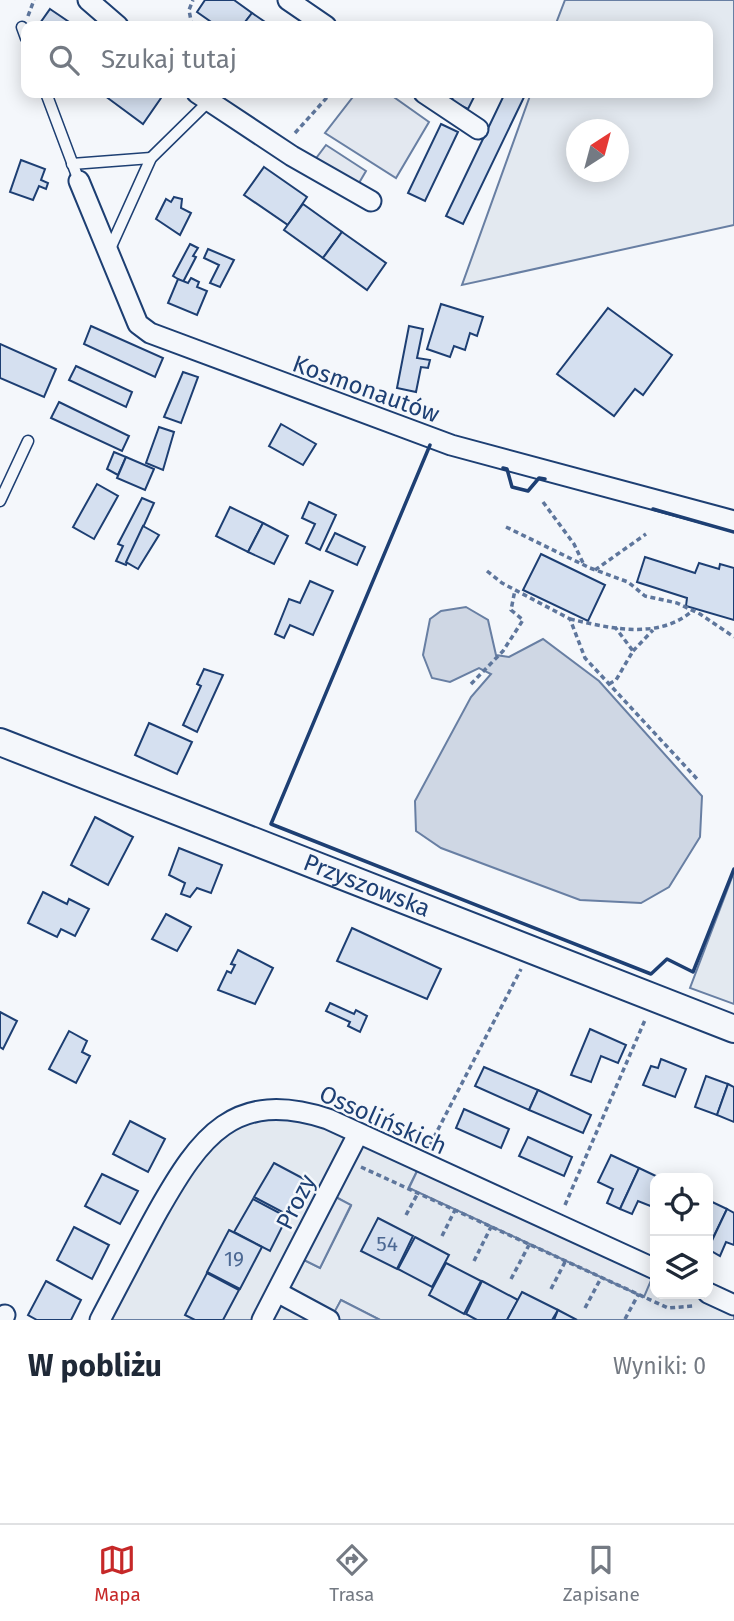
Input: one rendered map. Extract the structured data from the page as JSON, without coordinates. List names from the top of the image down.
{
  "streets": {
    "street": [
      "Kosmonautów",
      "Przyszowska",
      "Ossolińskich",
      "Prozy"
    ]
  },
  "crossings": [
    ["Ossolińskich", "Prozy"]
  ],
  "house_numbers": ["54", "19"],
  "north": "top right",
  "page": {
    "search": "Szukaj tutaj",
    "heading": ["W pobliżu", "Wyniki: 0"],
    "nav": ["Mapa", "Trasa", "Zapisane"]
  }
}
